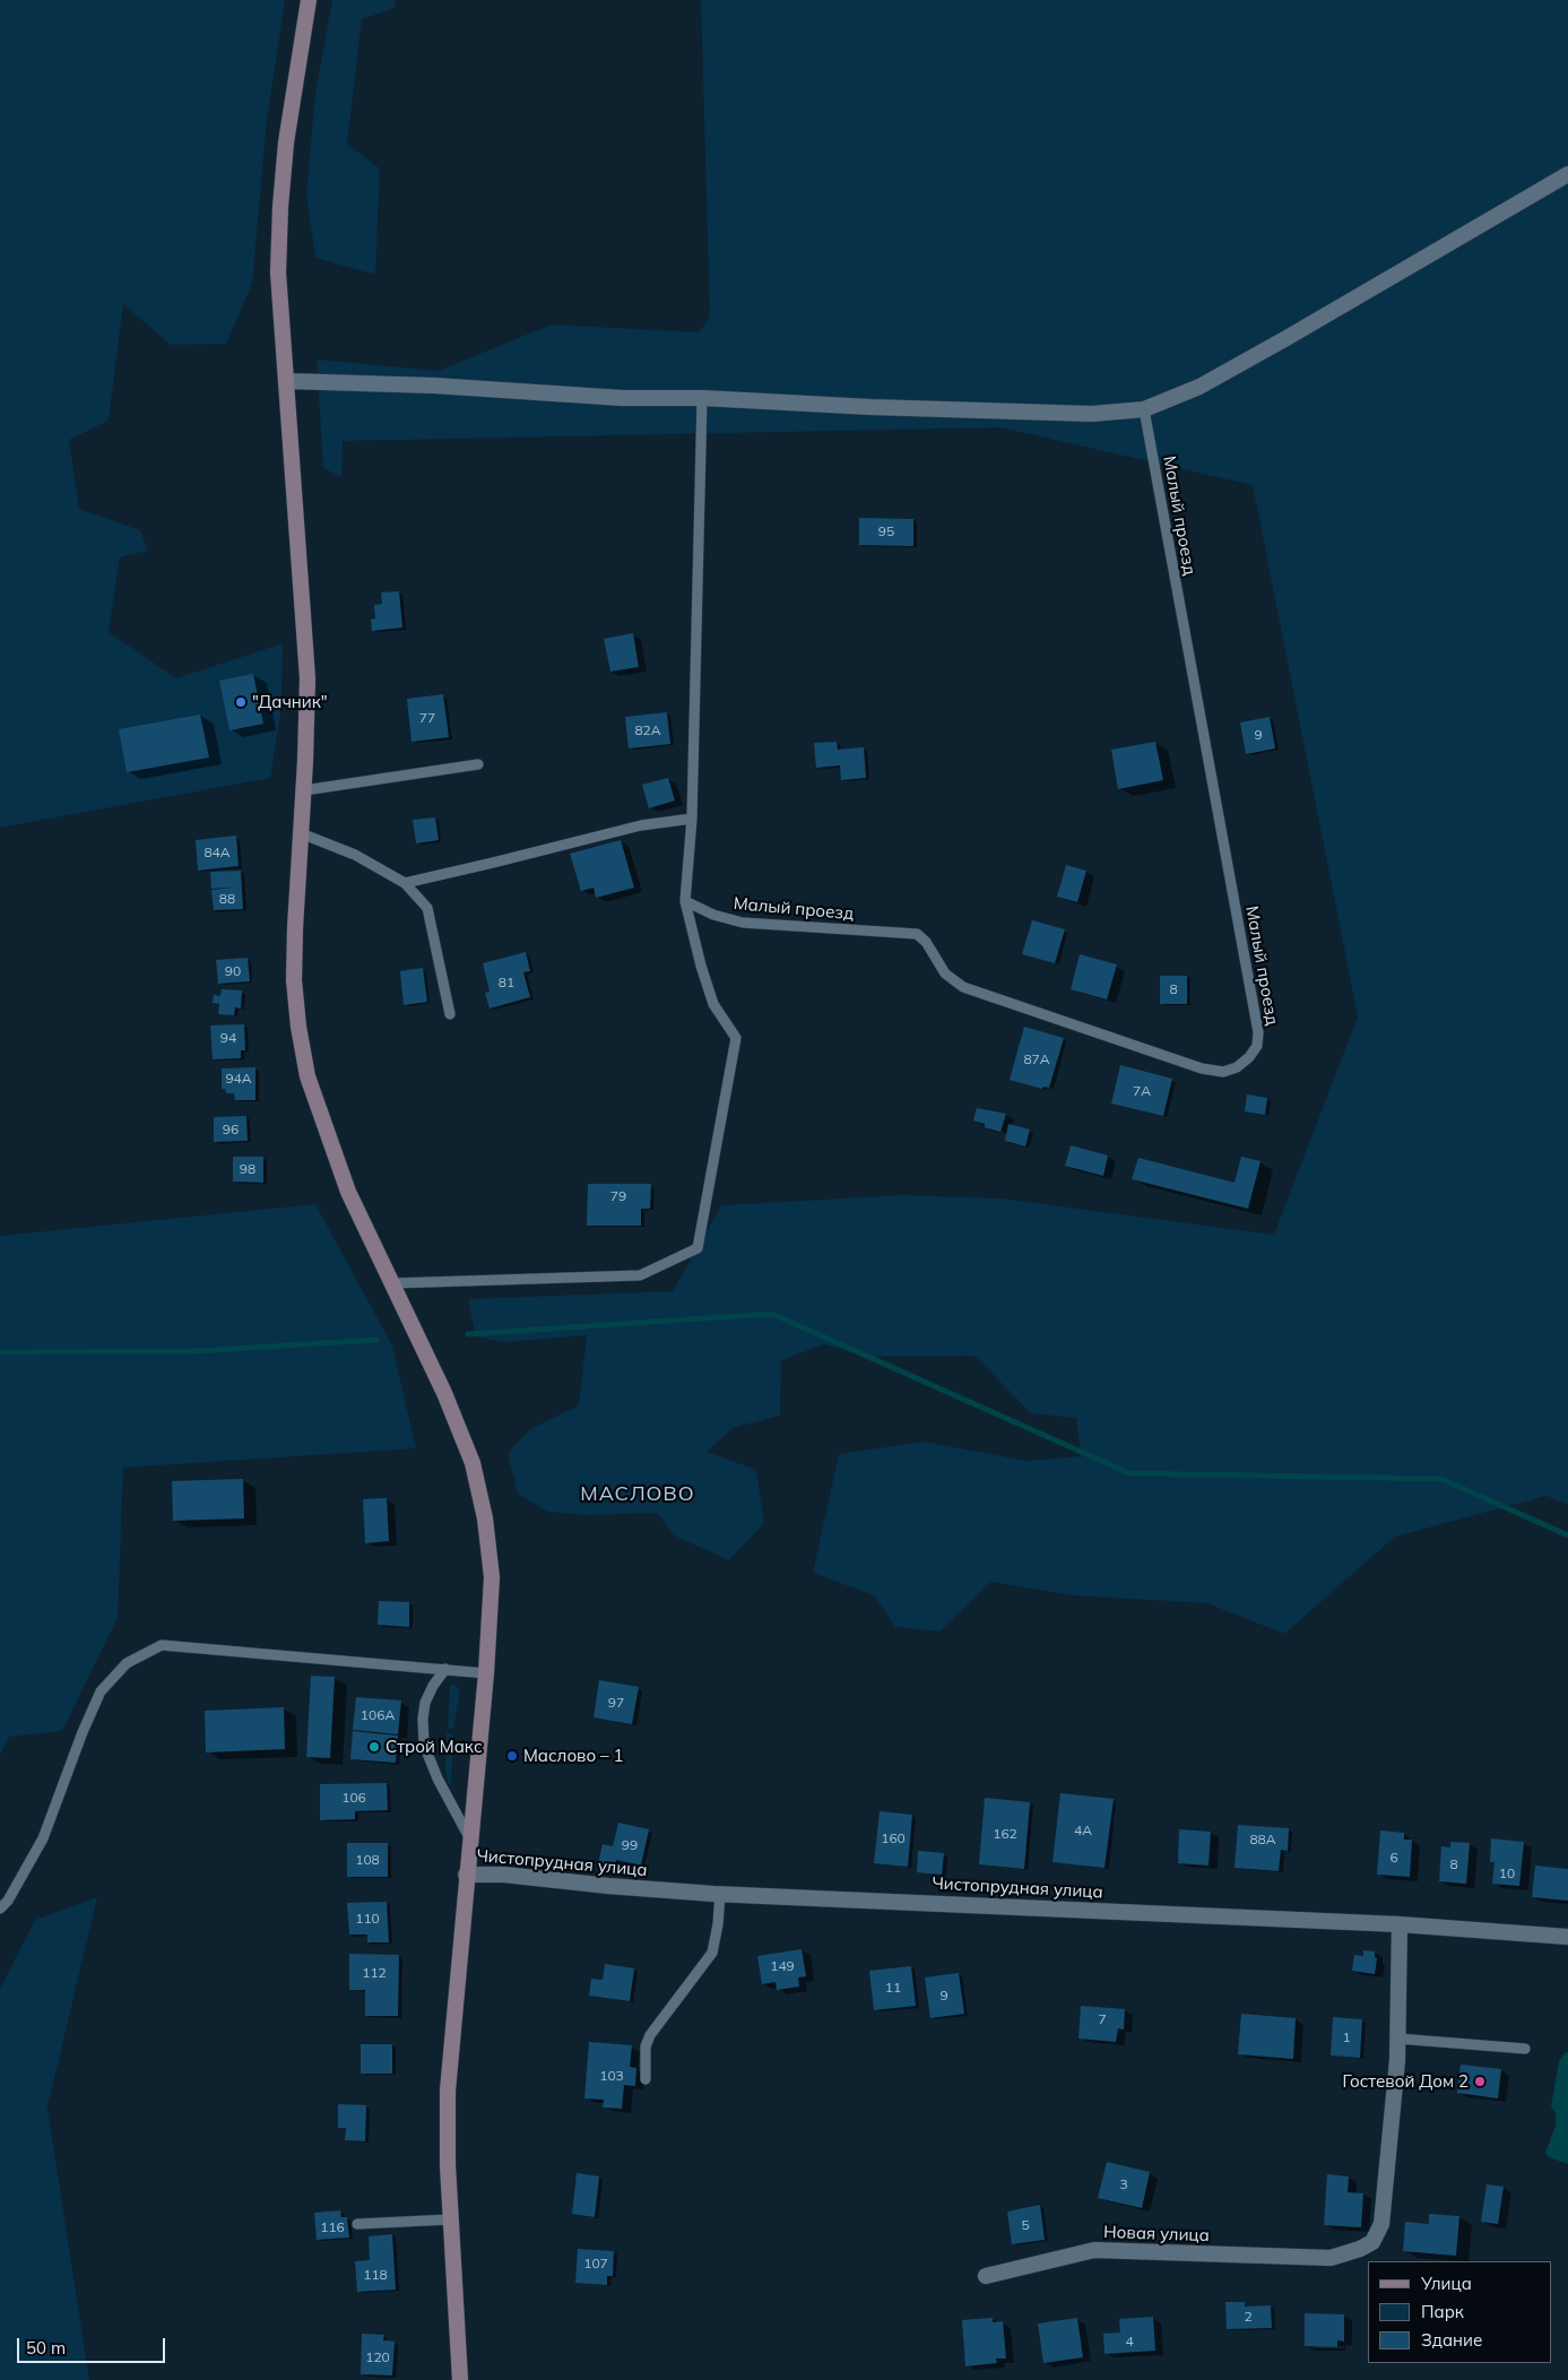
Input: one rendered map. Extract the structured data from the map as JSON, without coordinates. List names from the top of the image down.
{
  "streets": {
    "street": ["Чистопрудная улица", "Новая улица"],
    "lane": ["Малый проезд"]
  },
  "districts": ["МАСЛОВО"],
  "places": [
    "\"Дачник\"",
    "Строй Макс",
    "Маслово – 1",
    "Гостевой Дом 2"
  ],
  "house_numbers": [
    "95",
    "77",
    "82А",
    "9",
    "84А",
    "88",
    "90",
    "81",
    "8",
    "94",
    "87А",
    "94А",
    "7А",
    "96",
    "98",
    "79",
    "97",
    "106А",
    "106",
    "4А",
    "162",
    "160",
    "88А",
    "99",
    "6",
    "108",
    "8",
    "10",
    "110",
    "149",
    "112",
    "11",
    "9",
    "7",
    "1",
    "103",
    "3",
    "5",
    "116",
    "107",
    "118",
    "2",
    "4",
    "120"
  ],
  "legend": ["Улица", "Парк", "Здание"],
  "scale_bar": "50 m"
}
